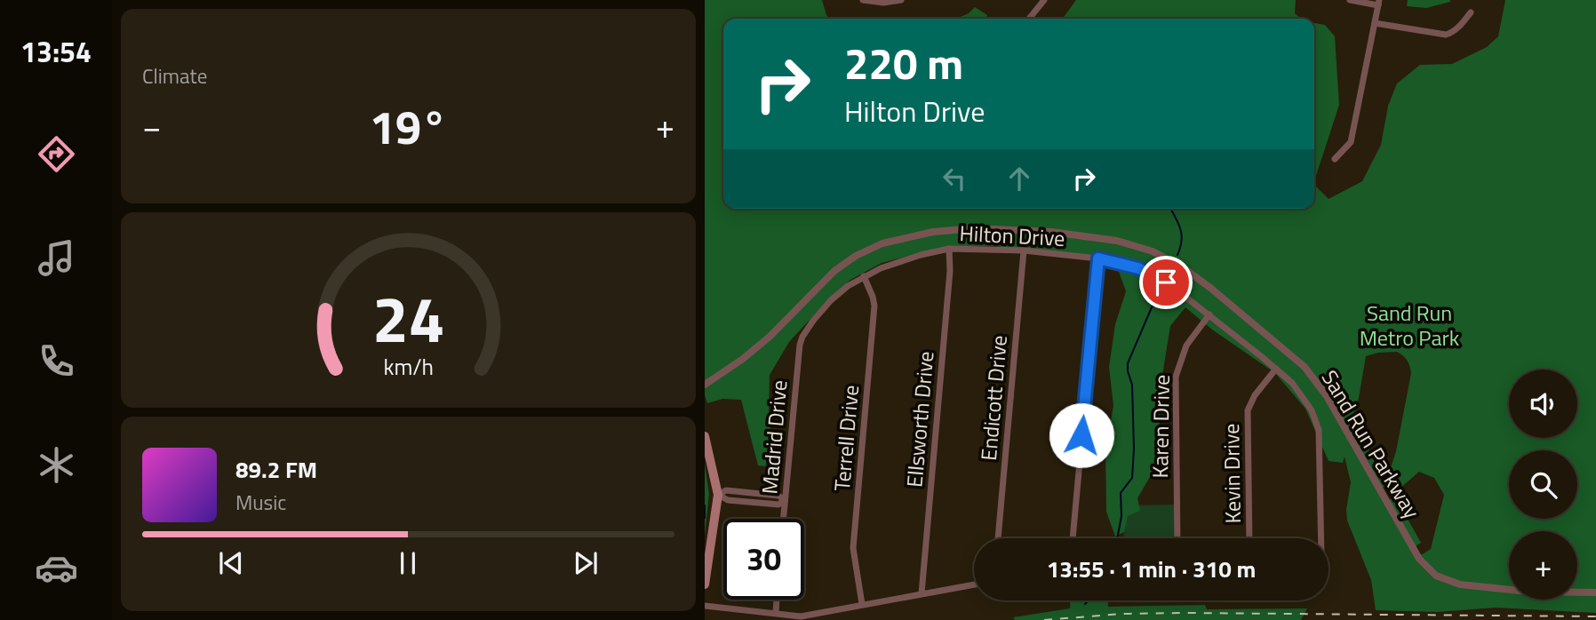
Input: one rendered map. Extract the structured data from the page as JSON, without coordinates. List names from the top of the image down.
{
  "streets": {
    "street": [
      "Hilton Drive",
      "Endicott Drive",
      "Ellsworth Drive",
      "Karen Drive",
      "Madrid Drive",
      "Terrell Drive",
      "Sand Run Parkway",
      "Kevin Drive"
    ]
  },
  "crossings": [
    ["Hilton Drive", "Endicott Drive"],
    ["Hilton Drive", "Ellsworth Drive"],
    ["Hilton Drive", "Karen Drive"],
    ["Hilton Drive", "Madrid Drive"],
    ["Hilton Drive", "Terrell Drive"],
    ["Hilton Drive", "Kevin Drive"]
  ],
  "parks": ["Sand Run Metro Park"],
  "page": {
    "tabs": "13:54",
    "tile": "Climate",
    "turn": ["220 m", "Hilton Drive"],
    "heat": ["−", "19°", "+"],
    "map_buttons": "+",
    "song": ["89.2 FM", "Music"],
    "limit": "30",
    "trip": "13:55 · 1 min · 310 m",
    "gauge": ["24", "km/h"]
  }
}
